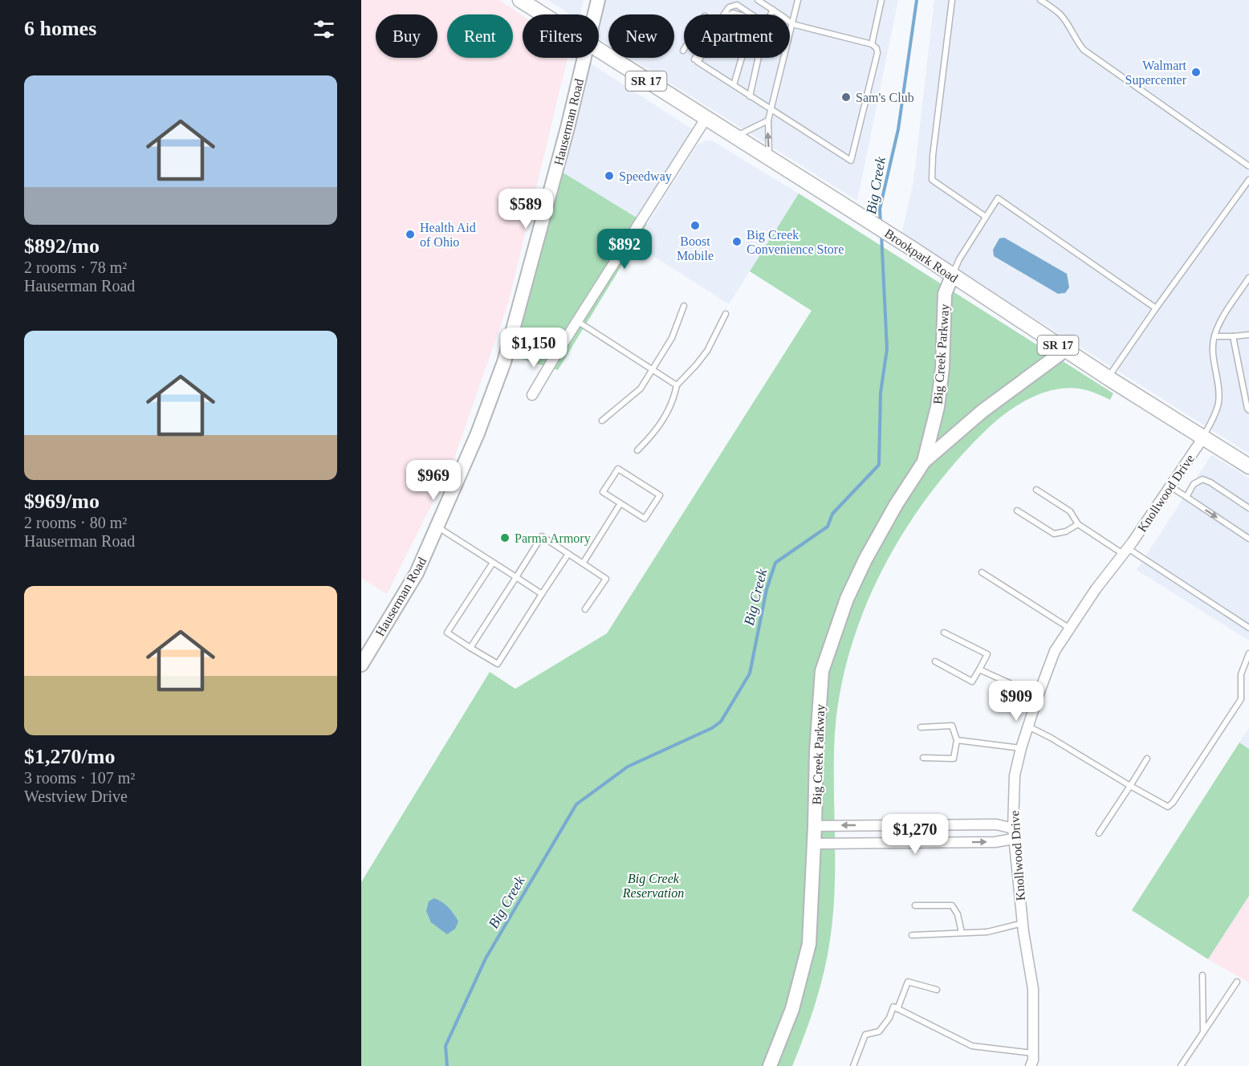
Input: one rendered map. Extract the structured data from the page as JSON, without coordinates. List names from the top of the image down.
{
  "streets": {
    "main road": ["SR 17", "Brookpark Road"],
    "street": ["Hauserman Road", "Big Creek Parkway", "Knollwood Drive"]
  },
  "crossings": [
    ["Brookpark Road", "Big Creek Parkway"],
    ["Brookpark Road", "Knollwood Drive"]
  ],
  "water": ["Big Creek"],
  "parks": ["Big Creek Reservation"],
  "places": [
    "Walmart Supercenter",
    "Sam's Club",
    "Speedway",
    "Boost Mobile",
    "Health Aid of Ohio",
    "Big Creek Convenience Store",
    "Parma Armory"
  ],
  "page": {
    "heading": "6 homes",
    "chip": [
      "Buy",
      "Rent",
      "Filters",
      "New",
      "Apartment"
    ],
    "list": [
      {
        "name": "$892/mo",
        "note": "2 rooms · 78 m² · Hauserman Road"
      },
      {
        "name": "$969/mo",
        "note": "2 rooms · 80 m² · Hauserman Road"
      },
      {
        "name": "$1,270/mo",
        "note": "3 rooms · 107 m² · Westview Drive"
      }
    ],
    "price": [
      "$589",
      "$892",
      "$1,150",
      "$969",
      "$909",
      "$1,270"
    ]
  }
}
